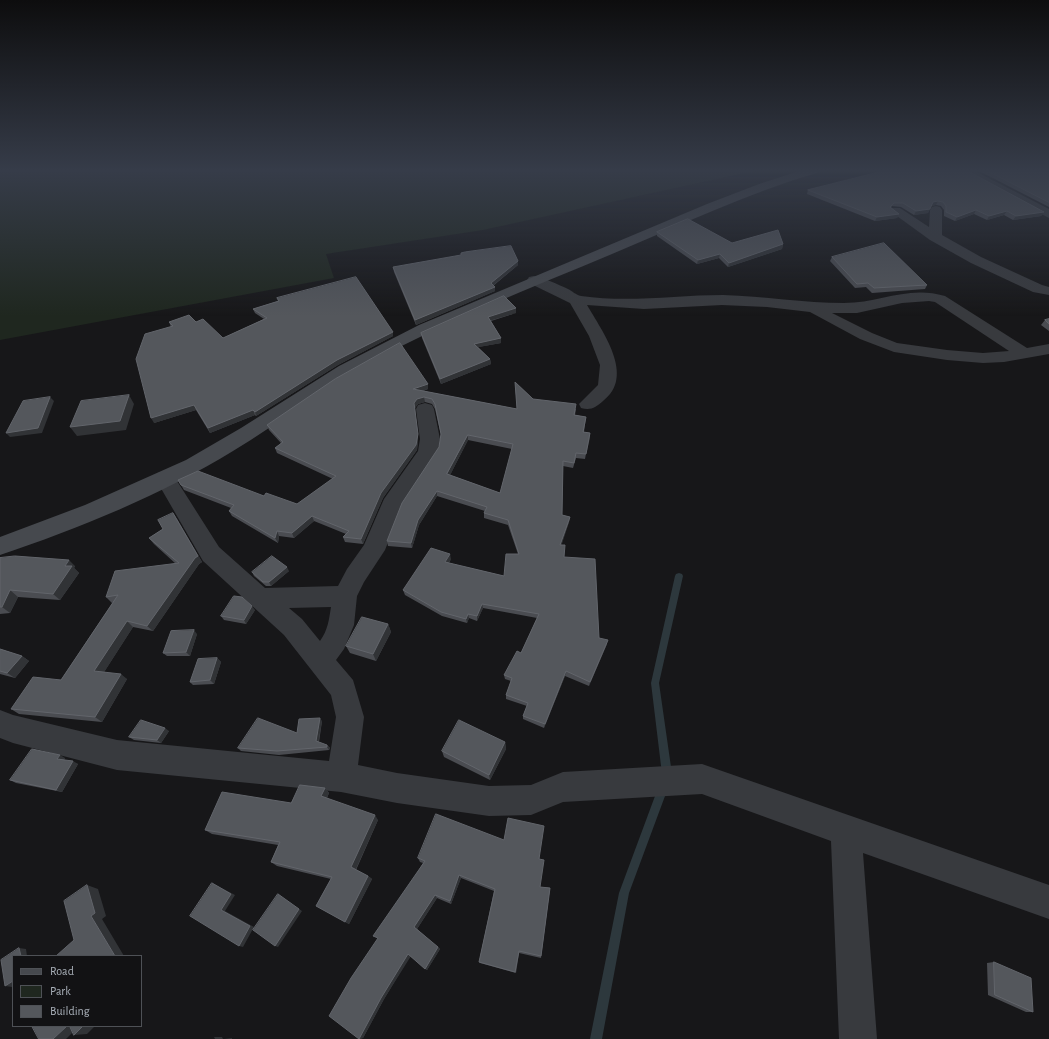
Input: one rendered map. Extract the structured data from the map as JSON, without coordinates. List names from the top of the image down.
{
  "legend": ["Road", "Park", "Building"]
}
